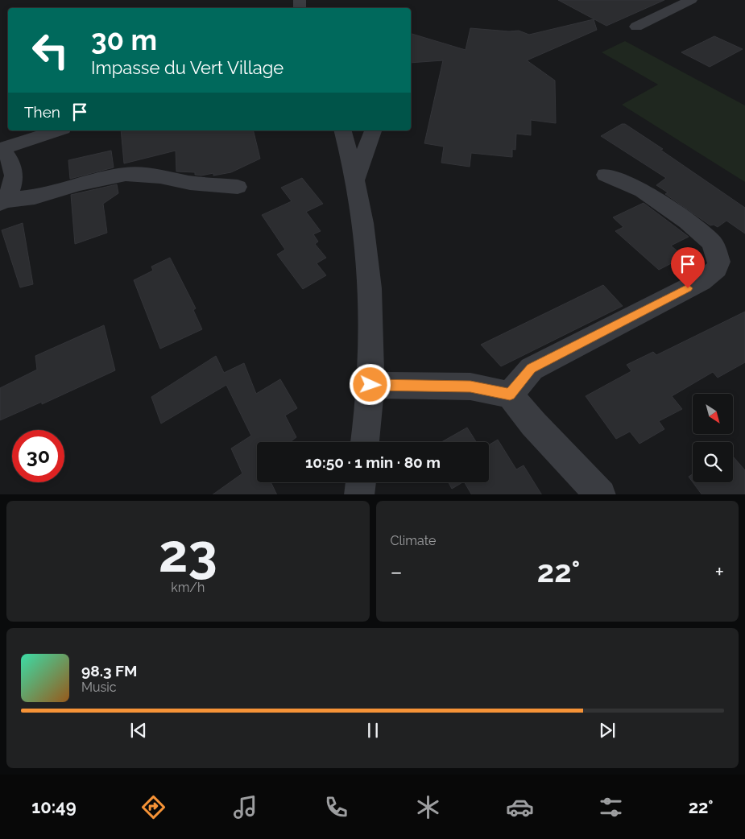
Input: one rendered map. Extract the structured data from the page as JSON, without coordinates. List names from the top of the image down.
{
  "north": "bottom right",
  "page": {
    "turn": ["30 m", "Impasse du Vert Village"],
    "then": "Then",
    "limit": "30",
    "trip": "10:50 · 1 min · 80 m",
    "tile": [
      ["23", "km/h"],
      "Climate"
    ],
    "heat": ["−", "22°", "+"],
    "song": ["98.3 FM", "Music"],
    "tabs": ["10:49", "22°"]
  }
}
